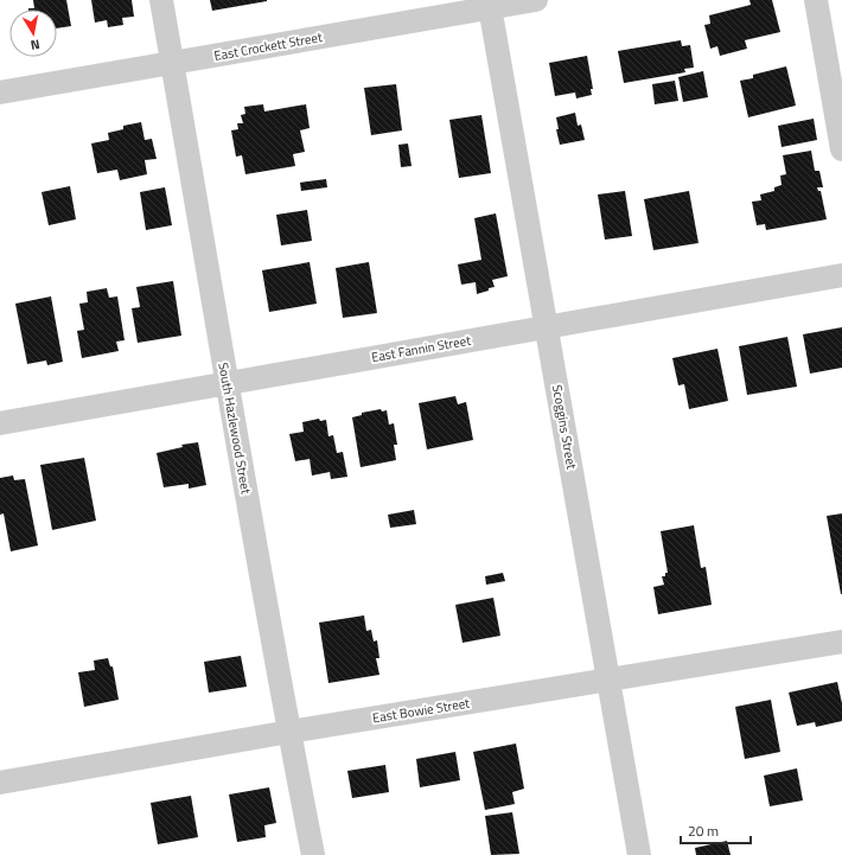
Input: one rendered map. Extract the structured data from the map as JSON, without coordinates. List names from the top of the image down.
{
  "streets": {
    "street": [
      "East Crockett Street",
      "East Fannin Street",
      "Scoggins Street",
      "South Hazlewood Street",
      "East Bowie Street"
    ]
  },
  "crossings": [
    ["East Crockett Street", "Scoggins Street"],
    ["East Crockett Street", "South Hazlewood Street"],
    ["East Fannin Street", "Scoggins Street"],
    ["East Fannin Street", "South Hazlewood Street"],
    ["Scoggins Street", "East Bowie Street"],
    ["South Hazlewood Street", "East Bowie Street"]
  ],
  "scale_bar": "20 m",
  "north": "bottom"
}
